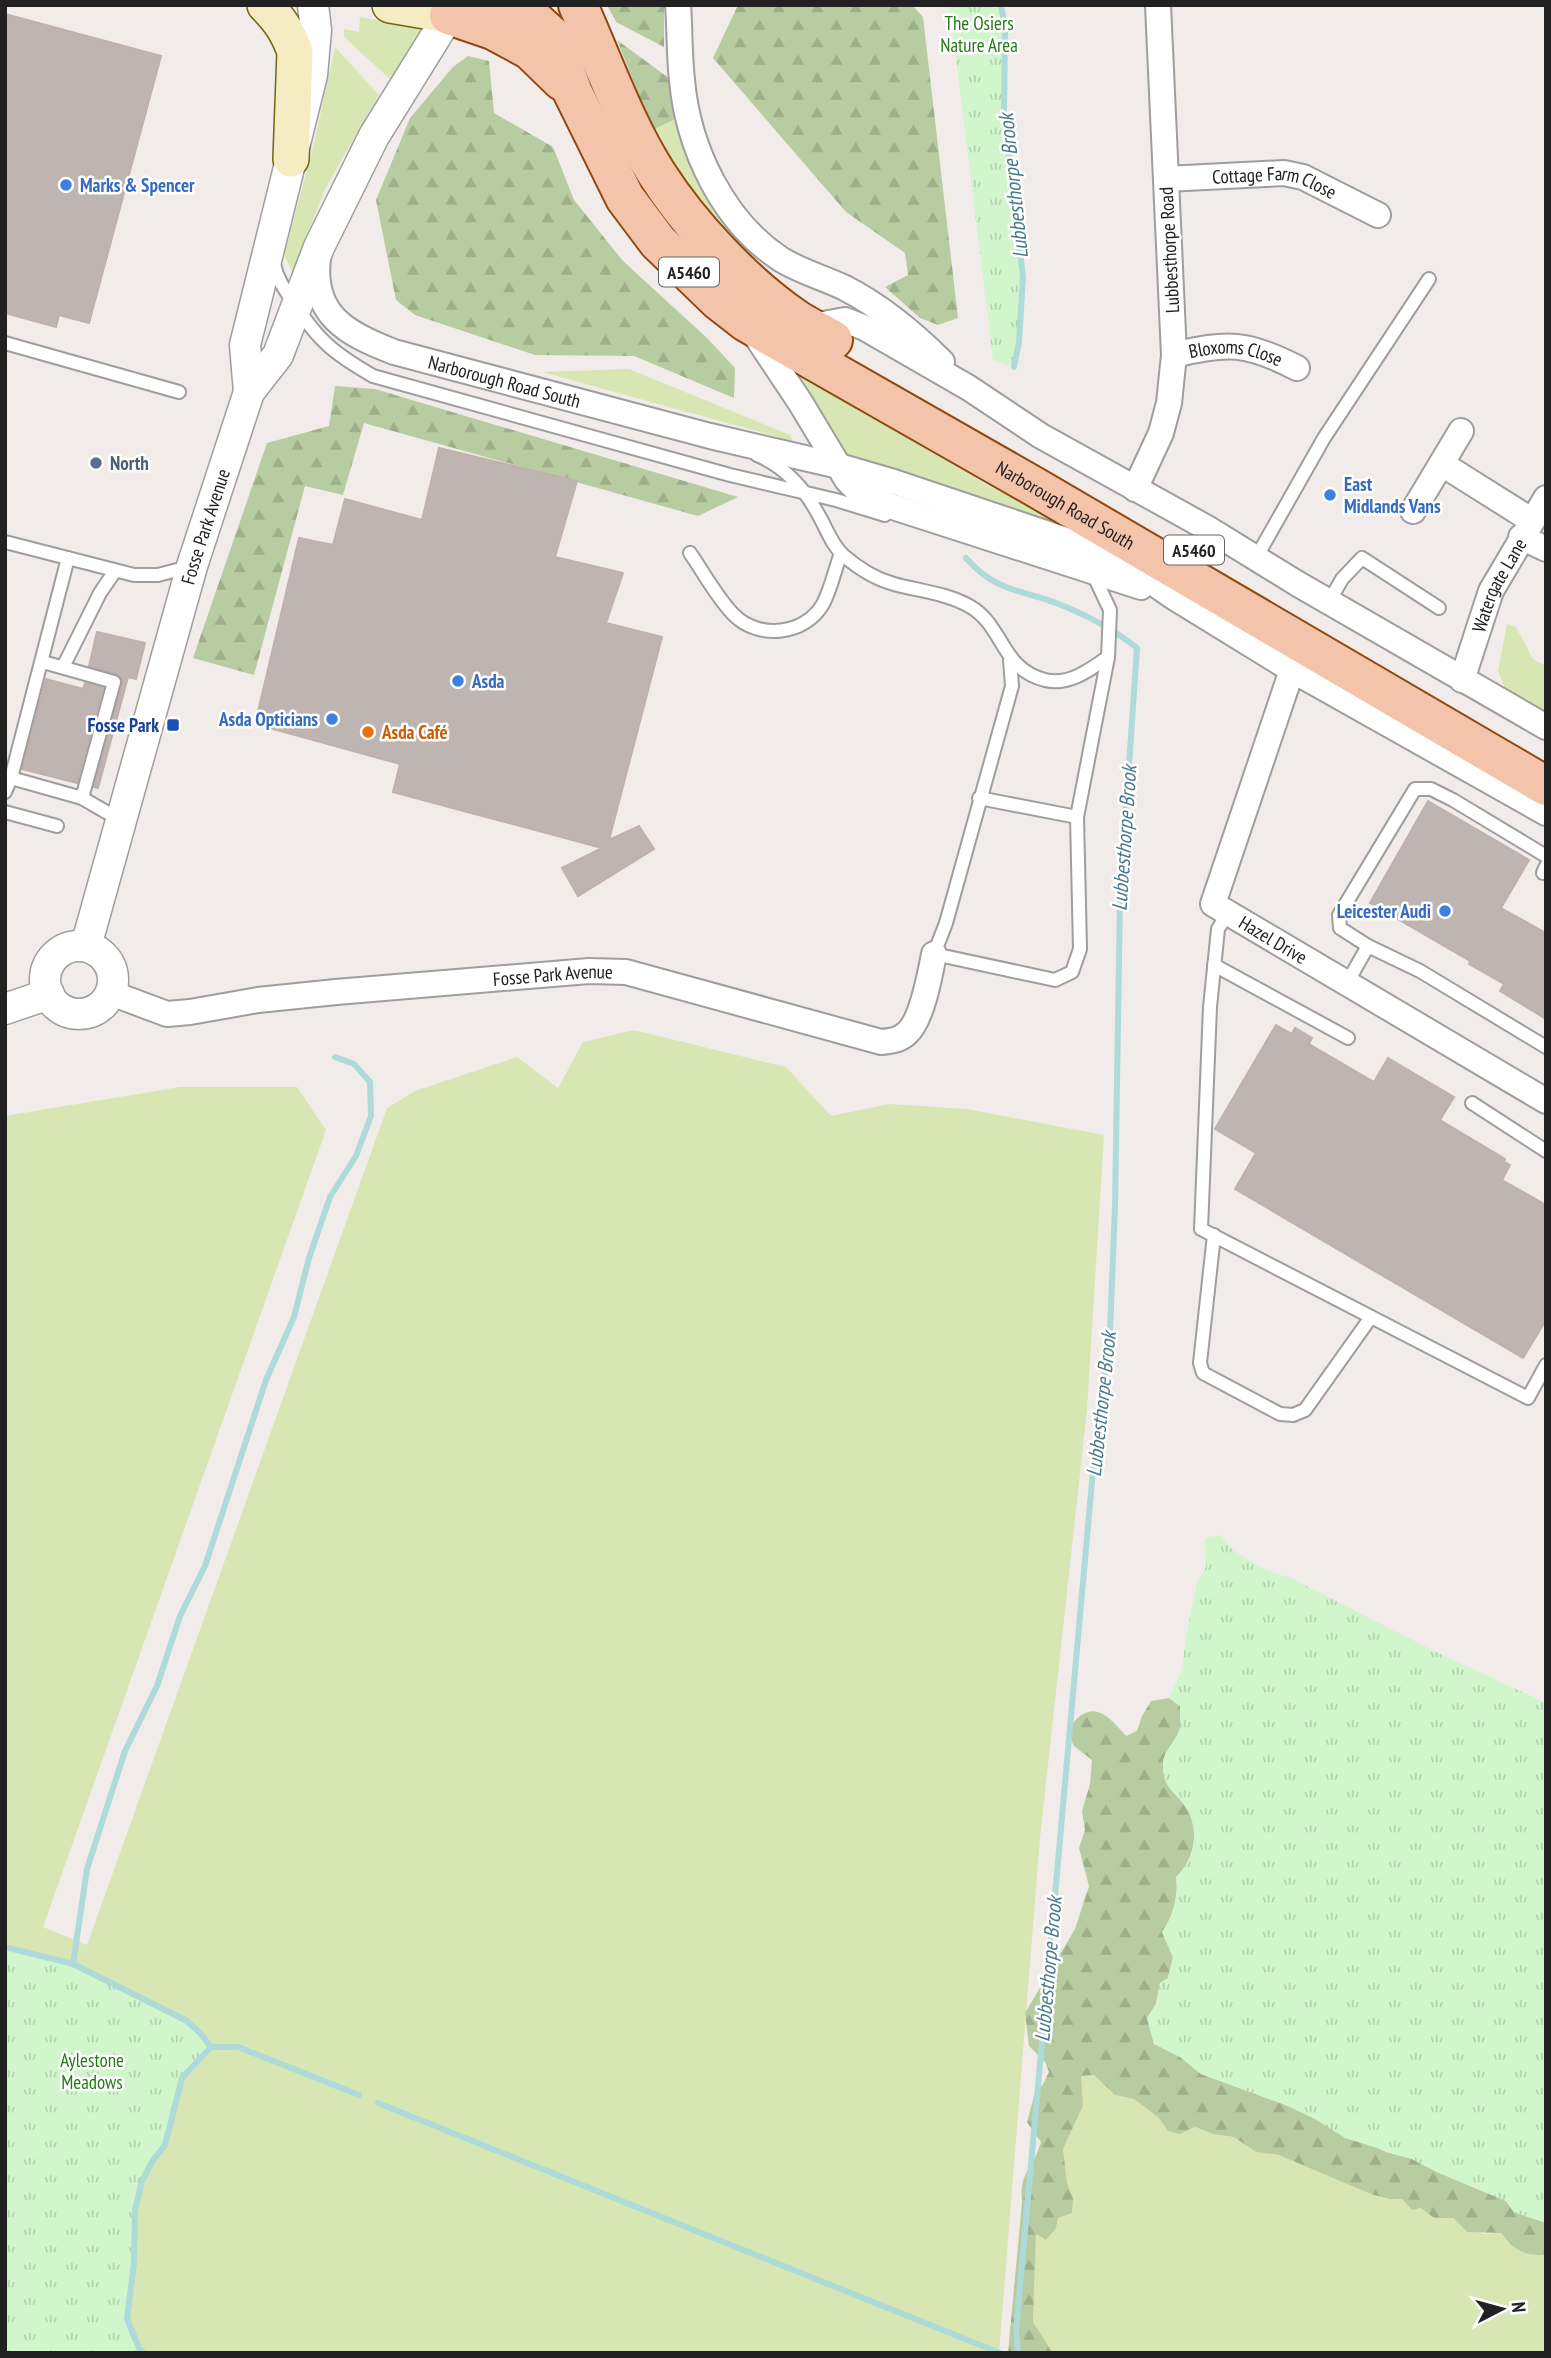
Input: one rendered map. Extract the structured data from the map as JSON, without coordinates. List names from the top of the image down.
{
  "streets": {
    "main road": ["A5460", "Narborough Road South"],
    "street": [
      "Cottage Farm Close",
      "Lubbesthorpe Road",
      "Bloxoms Close",
      "Fosse Park Avenue",
      "Watergate Lane",
      "Hazel Drive"
    ]
  },
  "crossings": [
    ["Cottage Farm Close", "Lubbesthorpe Road"],
    ["Lubbesthorpe Road", "Bloxoms Close"],
    ["Narborough Road South", "Fosse Park Avenue"],
    ["Narborough Road South", "Hazel Drive"]
  ],
  "water": ["Lubbesthorpe Brook"],
  "parks": ["The Osiers Nature Area", "Aylestone Meadows"],
  "places": {
    "other": [
      "Marks & Spencer",
      "North",
      "East Midlands Vans",
      "Asda",
      "Asda Opticians",
      "Asda Café",
      "Leicester Audi"
    ],
    "transit": ["Fosse Park"]
  },
  "north": "right"
}
